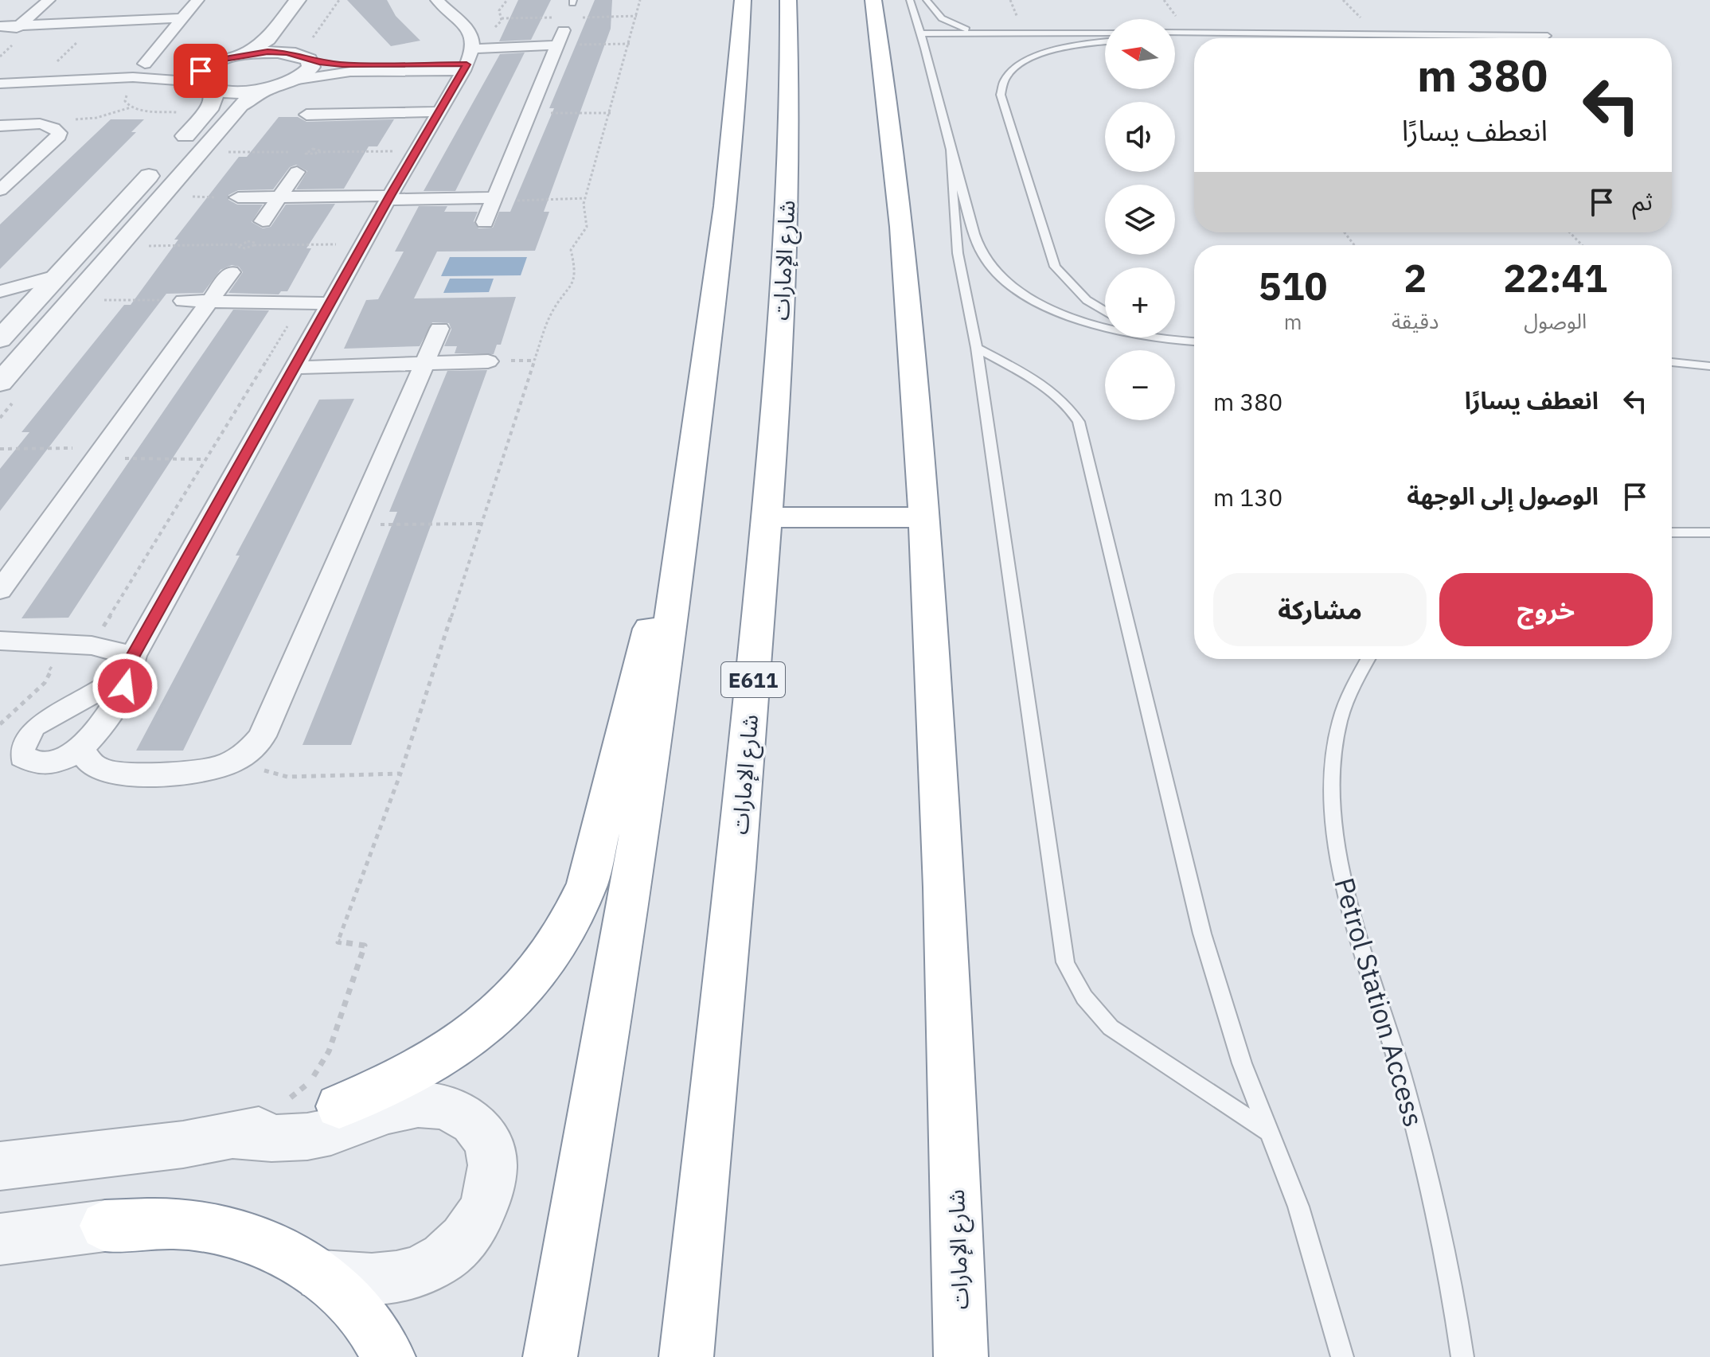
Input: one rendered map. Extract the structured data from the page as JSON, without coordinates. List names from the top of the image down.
{
  "streets": {
    "highway": ["شارع الإمارات", "E611"],
    "lane": ["Petrol Station Access"]
  },
  "north": "left",
  "page": {
    "map_buttons": ["+", "−"],
    "turn": ["380 m", "انعطف يسارًا"],
    "then": "ثم",
    "eta": [
      "22:41",
      "الوصول",
      "2",
      "دقيقة",
      "510",
      "m"
    ],
    "list": [
      {
        "name": "انعطف يسارًا",
        "value": "380 m"
      },
      {
        "name": "الوصول إلى الوجهة",
        "value": "130 m"
      }
    ],
    "buttons": ["خروج", "مشاركة"]
  }
}
